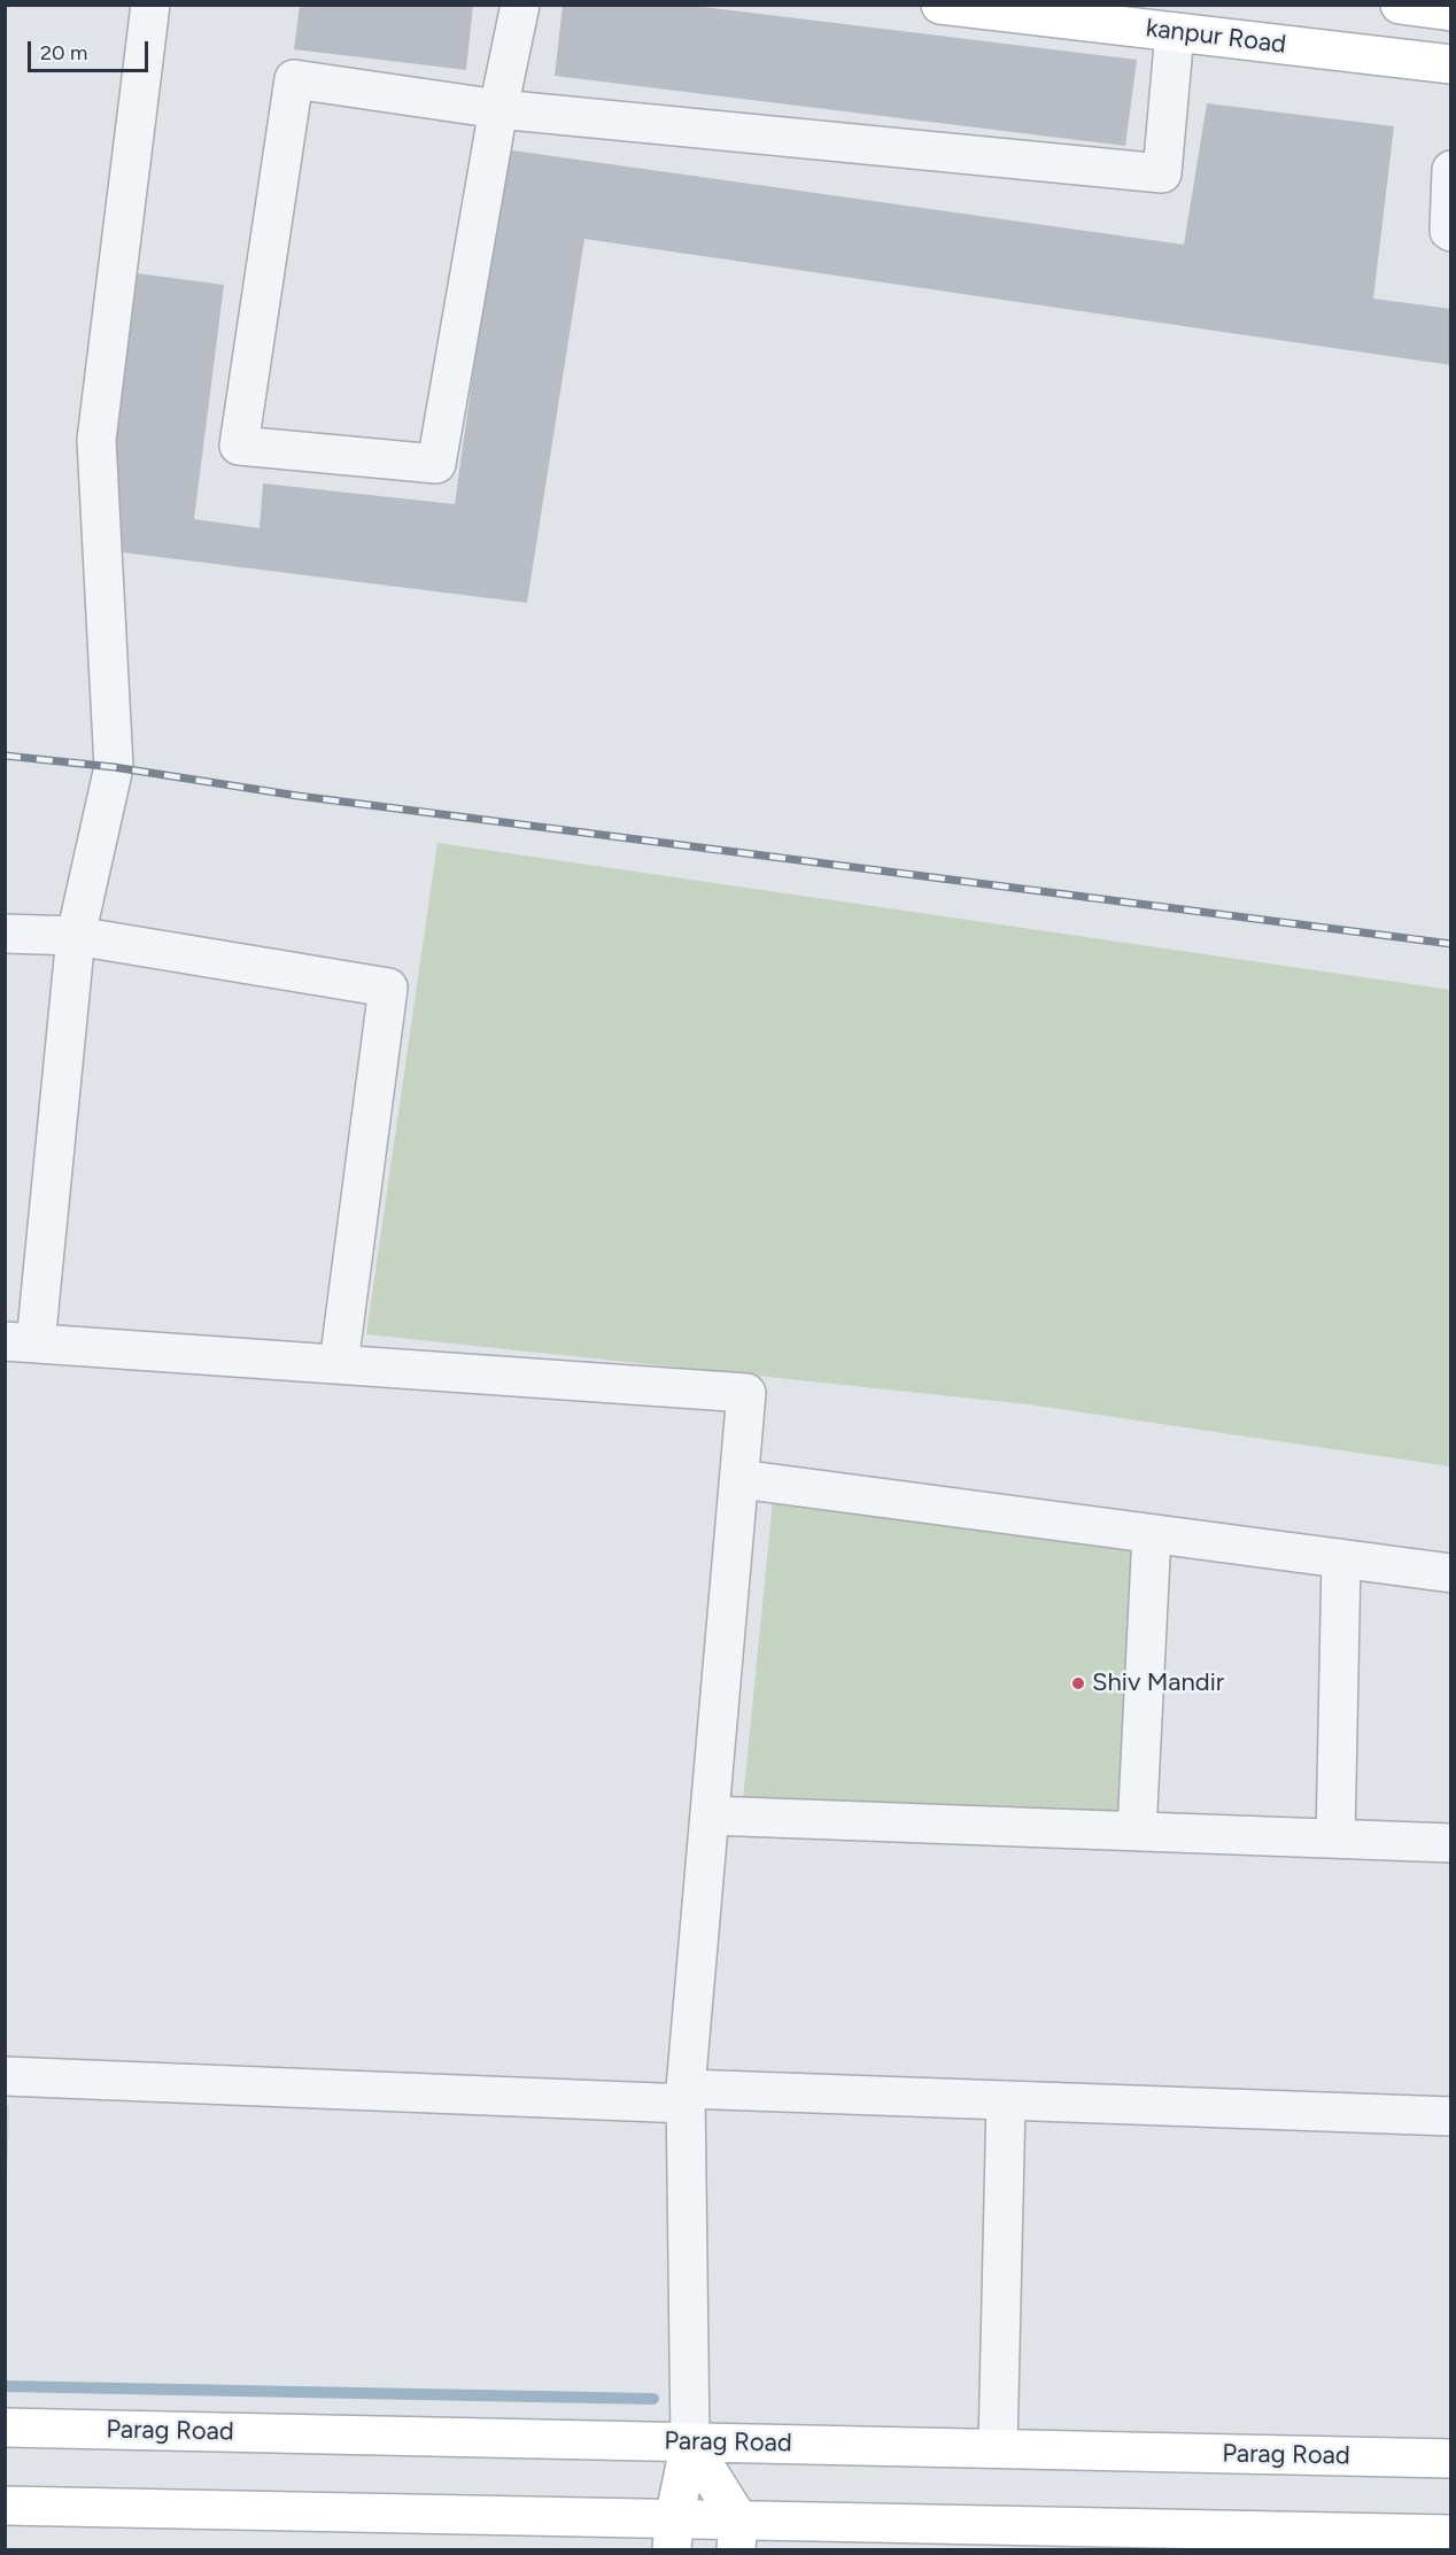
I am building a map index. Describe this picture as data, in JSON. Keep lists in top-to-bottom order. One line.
{"streets":{"street":["kanpur Road","Parag Road"]},"places":["Shiv Mandir"],"scale_bar":"20 m"}
